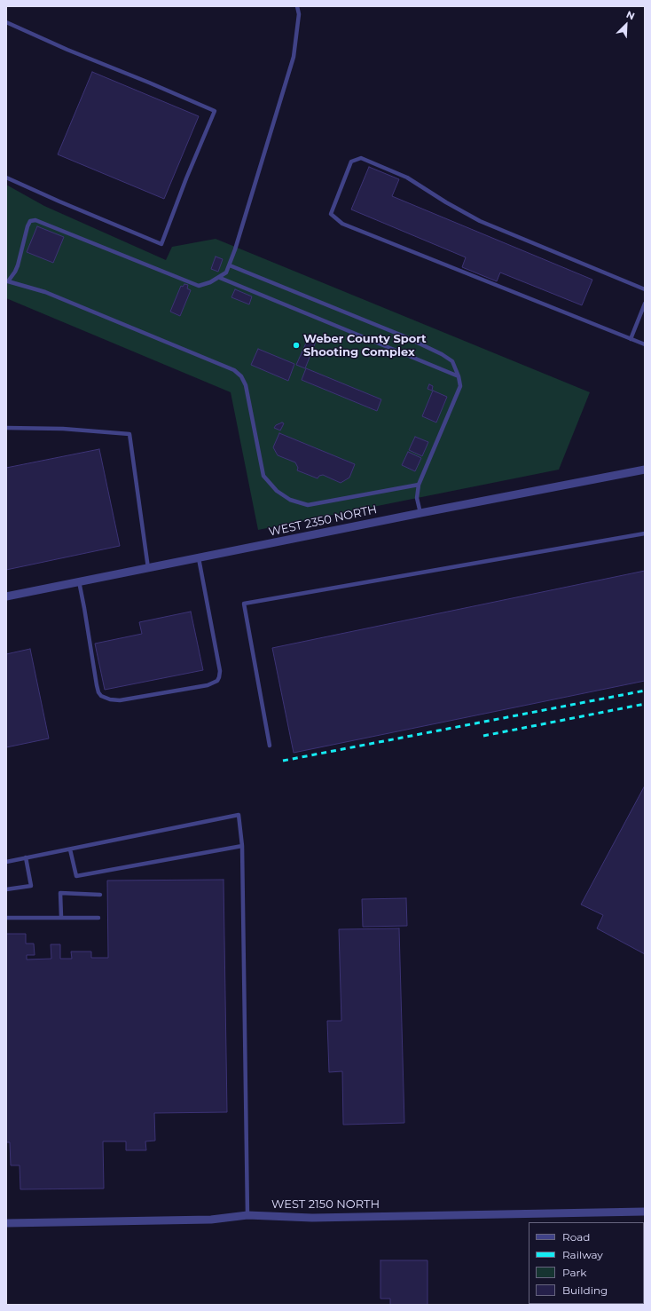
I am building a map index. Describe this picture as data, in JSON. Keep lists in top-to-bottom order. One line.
{"streets":{"street":["WEST 2350 NORTH","WEST 2150 NORTH"]},"places":["Weber County Sport Shooting Complex"],"legend":["Road","Railway","Park","Building"],"north":"top right"}
